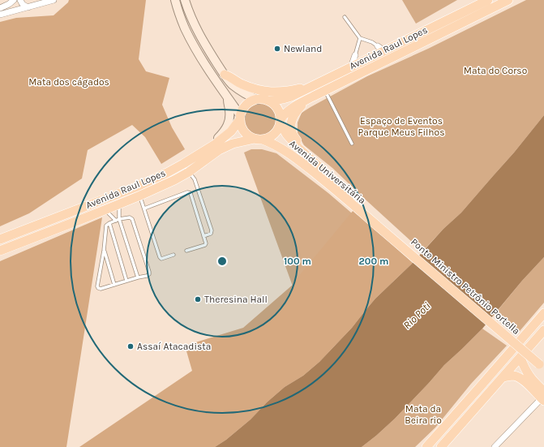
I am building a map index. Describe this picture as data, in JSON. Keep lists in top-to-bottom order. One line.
{"streets":{"main road":["Avenida Raul Lopes","Avenida Universitária","Ponte Ministro Petrônio Portella"]},"crossings":[["Avenida Raul Lopes","Avenida Universitária"],["Avenida Universitária","Ponte Ministro Petrônio Portella"]],"water":["Rio Poti"],"parks":["Mata do Corso","Mata dos cágados","Espaço de Eventos Parque Meus Filhos","Mata da Beira rio"],"places":["Newland","Theresina Hall","Assaí Atacadista"],"rings":["100 m","200 m"]}
